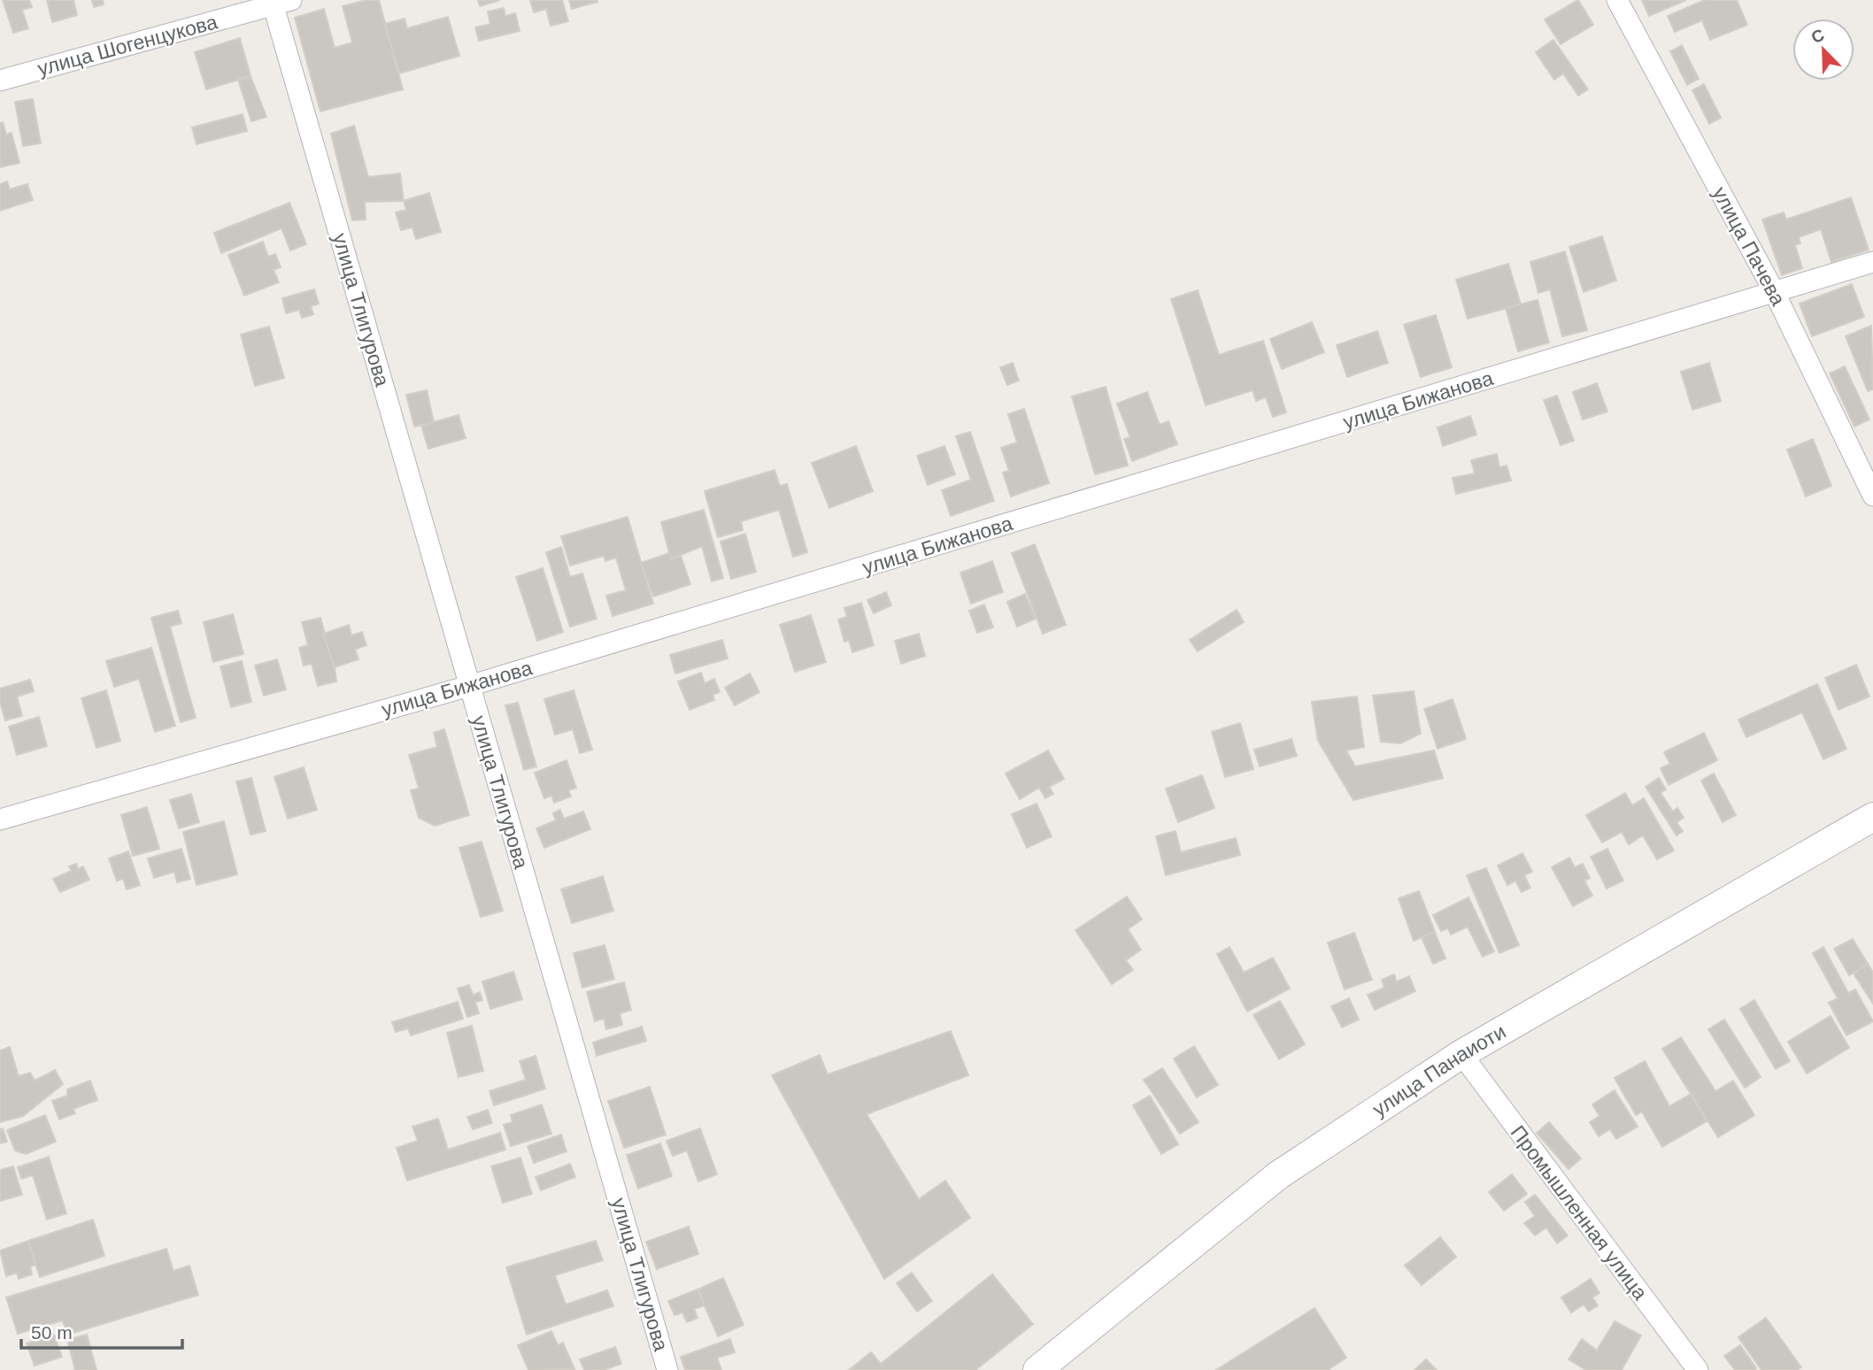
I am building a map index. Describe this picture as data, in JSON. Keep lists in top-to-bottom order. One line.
{"streets":{"street":["улица Шогенцукова","улица Пачева","улица Тлигурова","улица Бижанова","улица Панаиоти","Промышленная улица"]},"crossings":[["улица Шогенцукова","улица Тлигурова"],["улица Пачева","улица Бижанова"],["улица Тлигурова","улица Бижанова"],["улица Панаиоти","Промышленная улица"]],"scale_bar":"50 m","north":"top left"}
